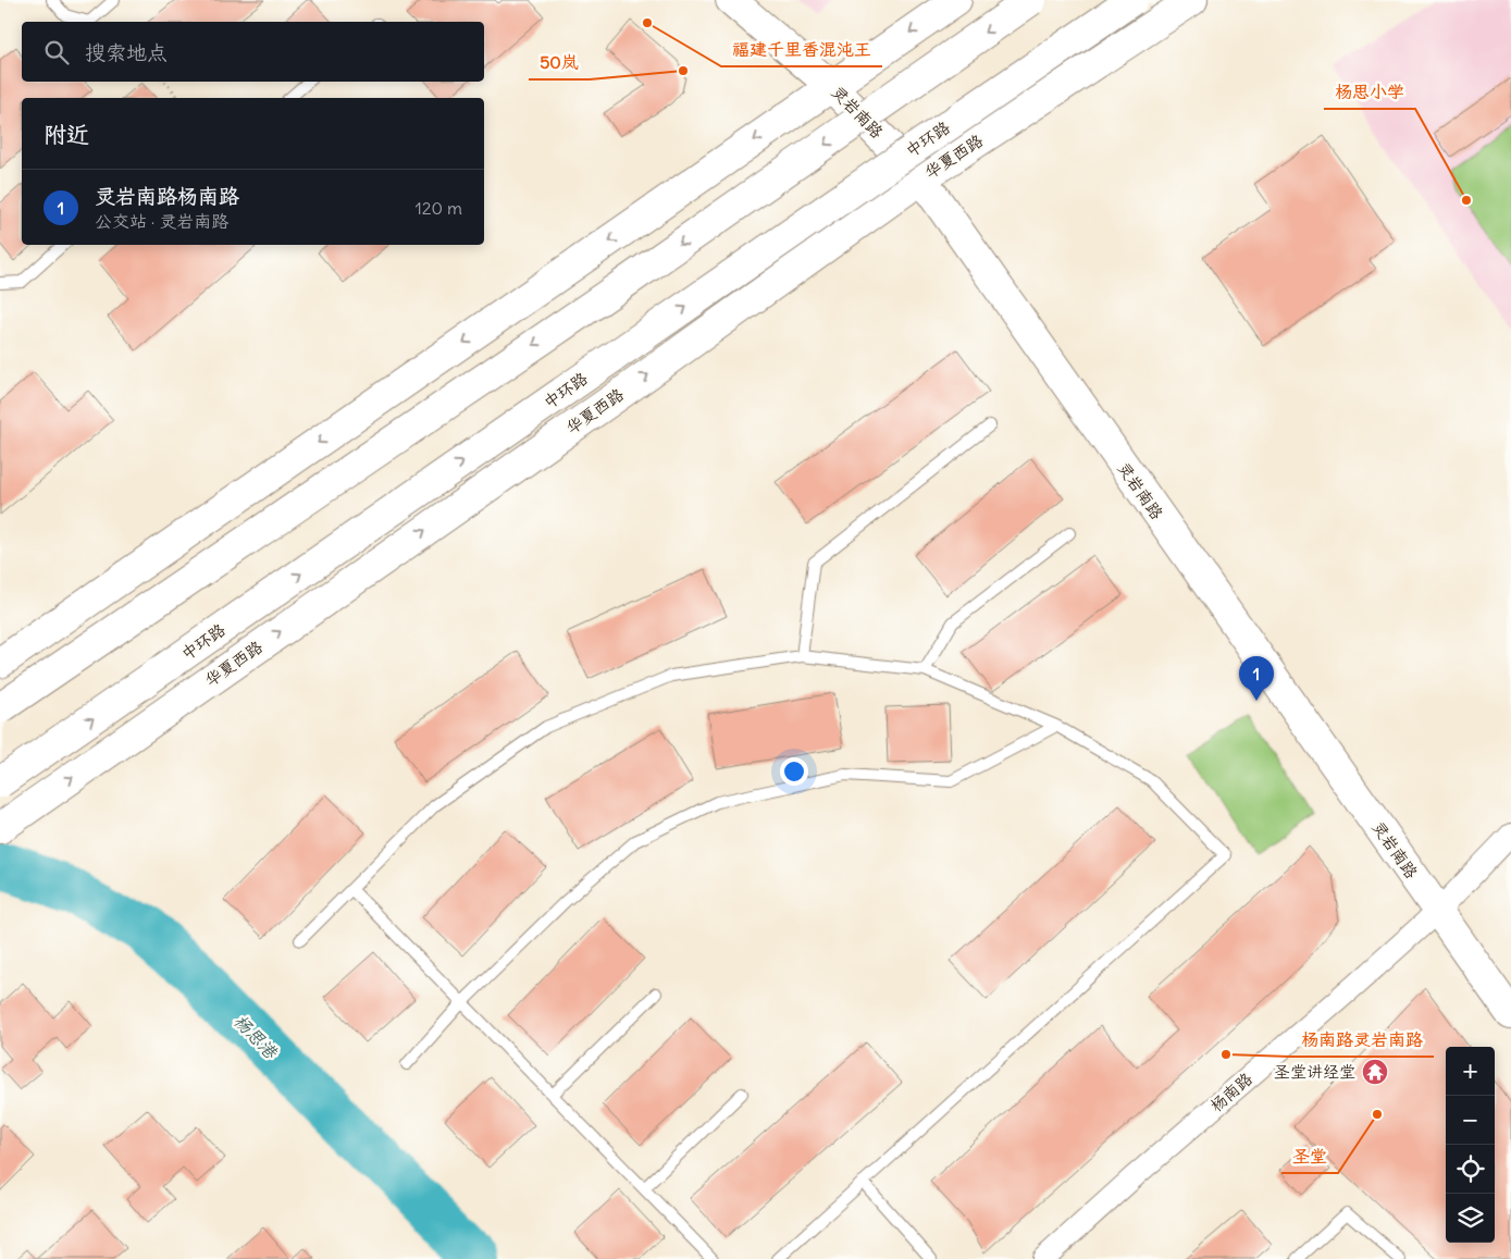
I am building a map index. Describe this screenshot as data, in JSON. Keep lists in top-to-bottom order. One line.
{"streets":{"main road":["灵岩南路","中环路","华夏西路"],"street":["杨南路"]},"crossings":[["灵岩南路","华夏西路"],["灵岩南路","杨南路"]],"water":["杨思港"],"places":{"other":["福建千里香混沌王","50岚","杨思小学","杨南路灵岩南路","圣堂"],"temple":["圣堂讲经堂"]},"page":{"search":"搜索地点","heading":"附近","list":[{"mark":"1","name":"灵岩南路杨南路","note":"公交站 · 灵岩南路","value":"120 m"}],"pins":"1","map_buttons":["+","−"]}}
